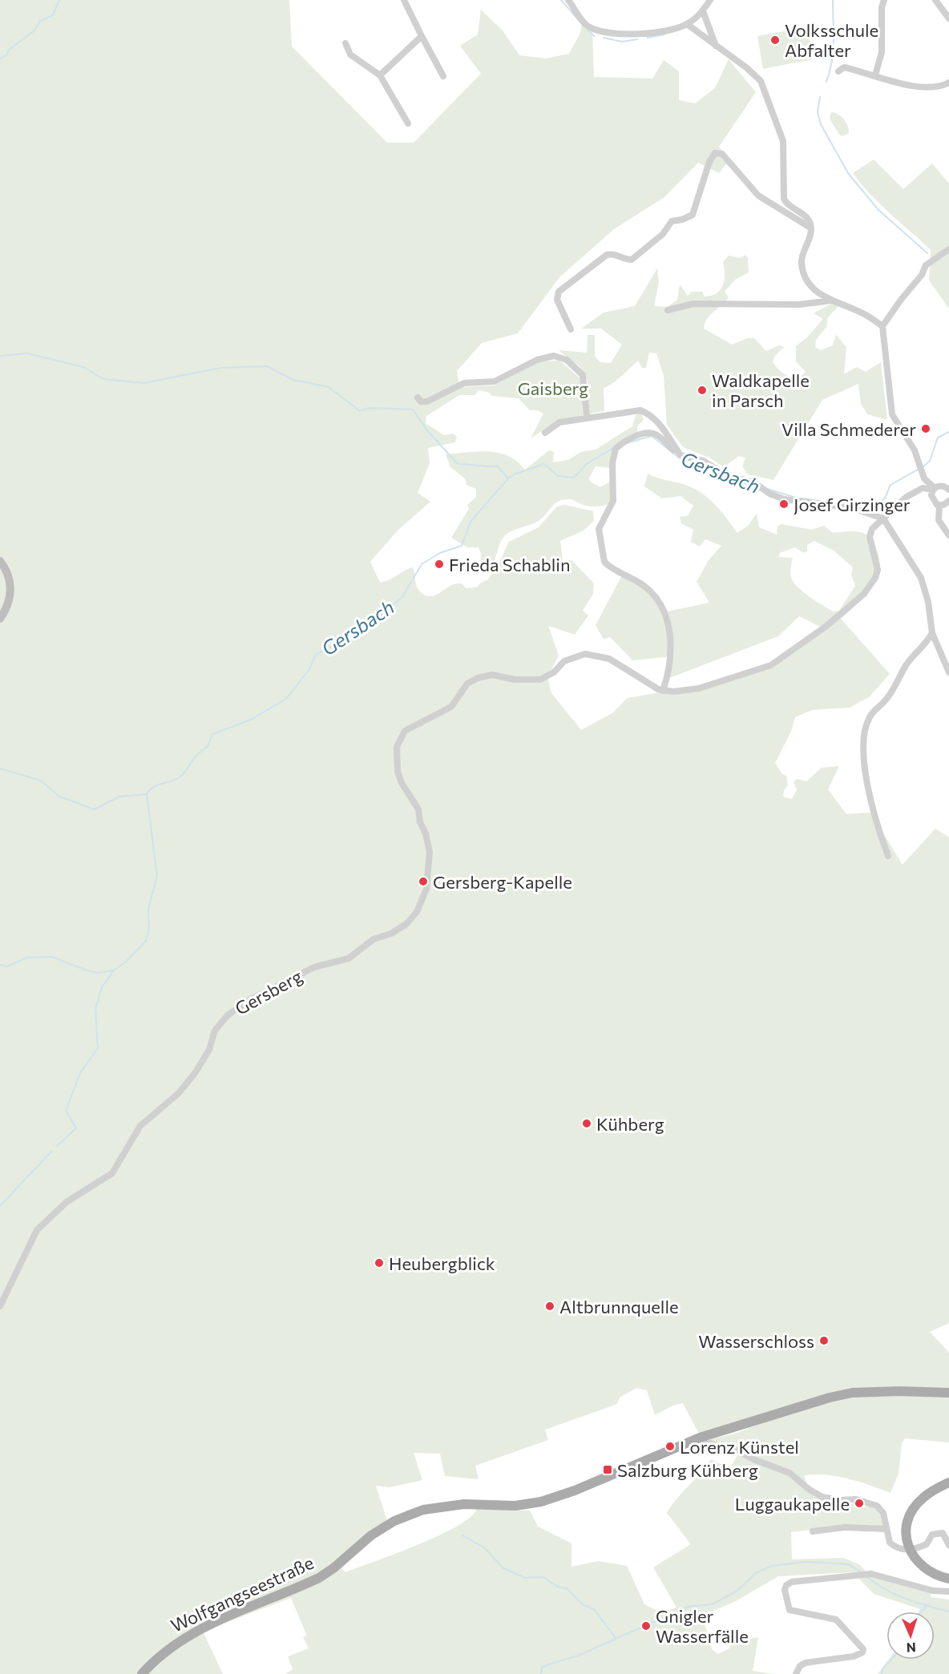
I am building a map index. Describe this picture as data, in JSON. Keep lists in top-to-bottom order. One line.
{"streets":{"main road":["Wolfgangseestraße"],"street":["Gersberg"]},"water":["Gersbach"],"parks":["Gaisberg"],"places":{"other":["Volksschule Abfalter","Waldkapelle in Parsch","Villa Schmederer","Josef Girzinger","Frieda Schablin","Gersberg-Kapelle","Kühberg","Heubergblick","Altbrunnquelle","Wasserschloss","Lorenz Künstel","Luggaukapelle","Gnigler Wasserfälle"],"transit":["Salzburg Kühberg"]},"north":"bottom"}
